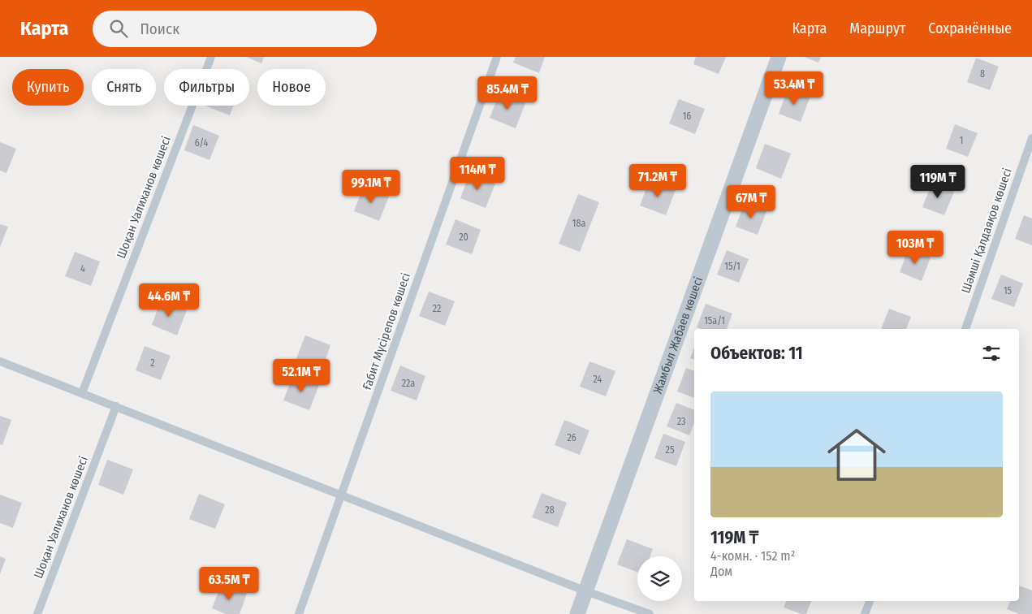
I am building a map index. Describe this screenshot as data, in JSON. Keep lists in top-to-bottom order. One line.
{"streets":{"street":["Жамбыл Жабаев көшесі"],"lane":["Шоқан Уалиханов көшесі","Шәмші Қалдаяқов көшесі","Ғабит Мүсірепов көшесі"]},"house_numbers":["8","16","1","6/4","18а","20","15/1","4","15","22","15а/1","2","24","22а","23","26","25","28"],"page":{"header":"Карта","search":"Поиск","nav":["Карта","Маршрут","Сохранённые"],"chip":["Купить","Снять","Фильтры","Новое"],"price":["53.4M ₸","85.4M ₸","114M ₸","71.2M ₸","119M ₸","99.1M ₸","67M ₸","103M ₸","44.6M ₸","52.1M ₸","63.5M ₸"],"heading":"Объектов: 11","list":[{"name":"119M ₸","note":"4-комн. · 152 m² · Дом"}]}}
